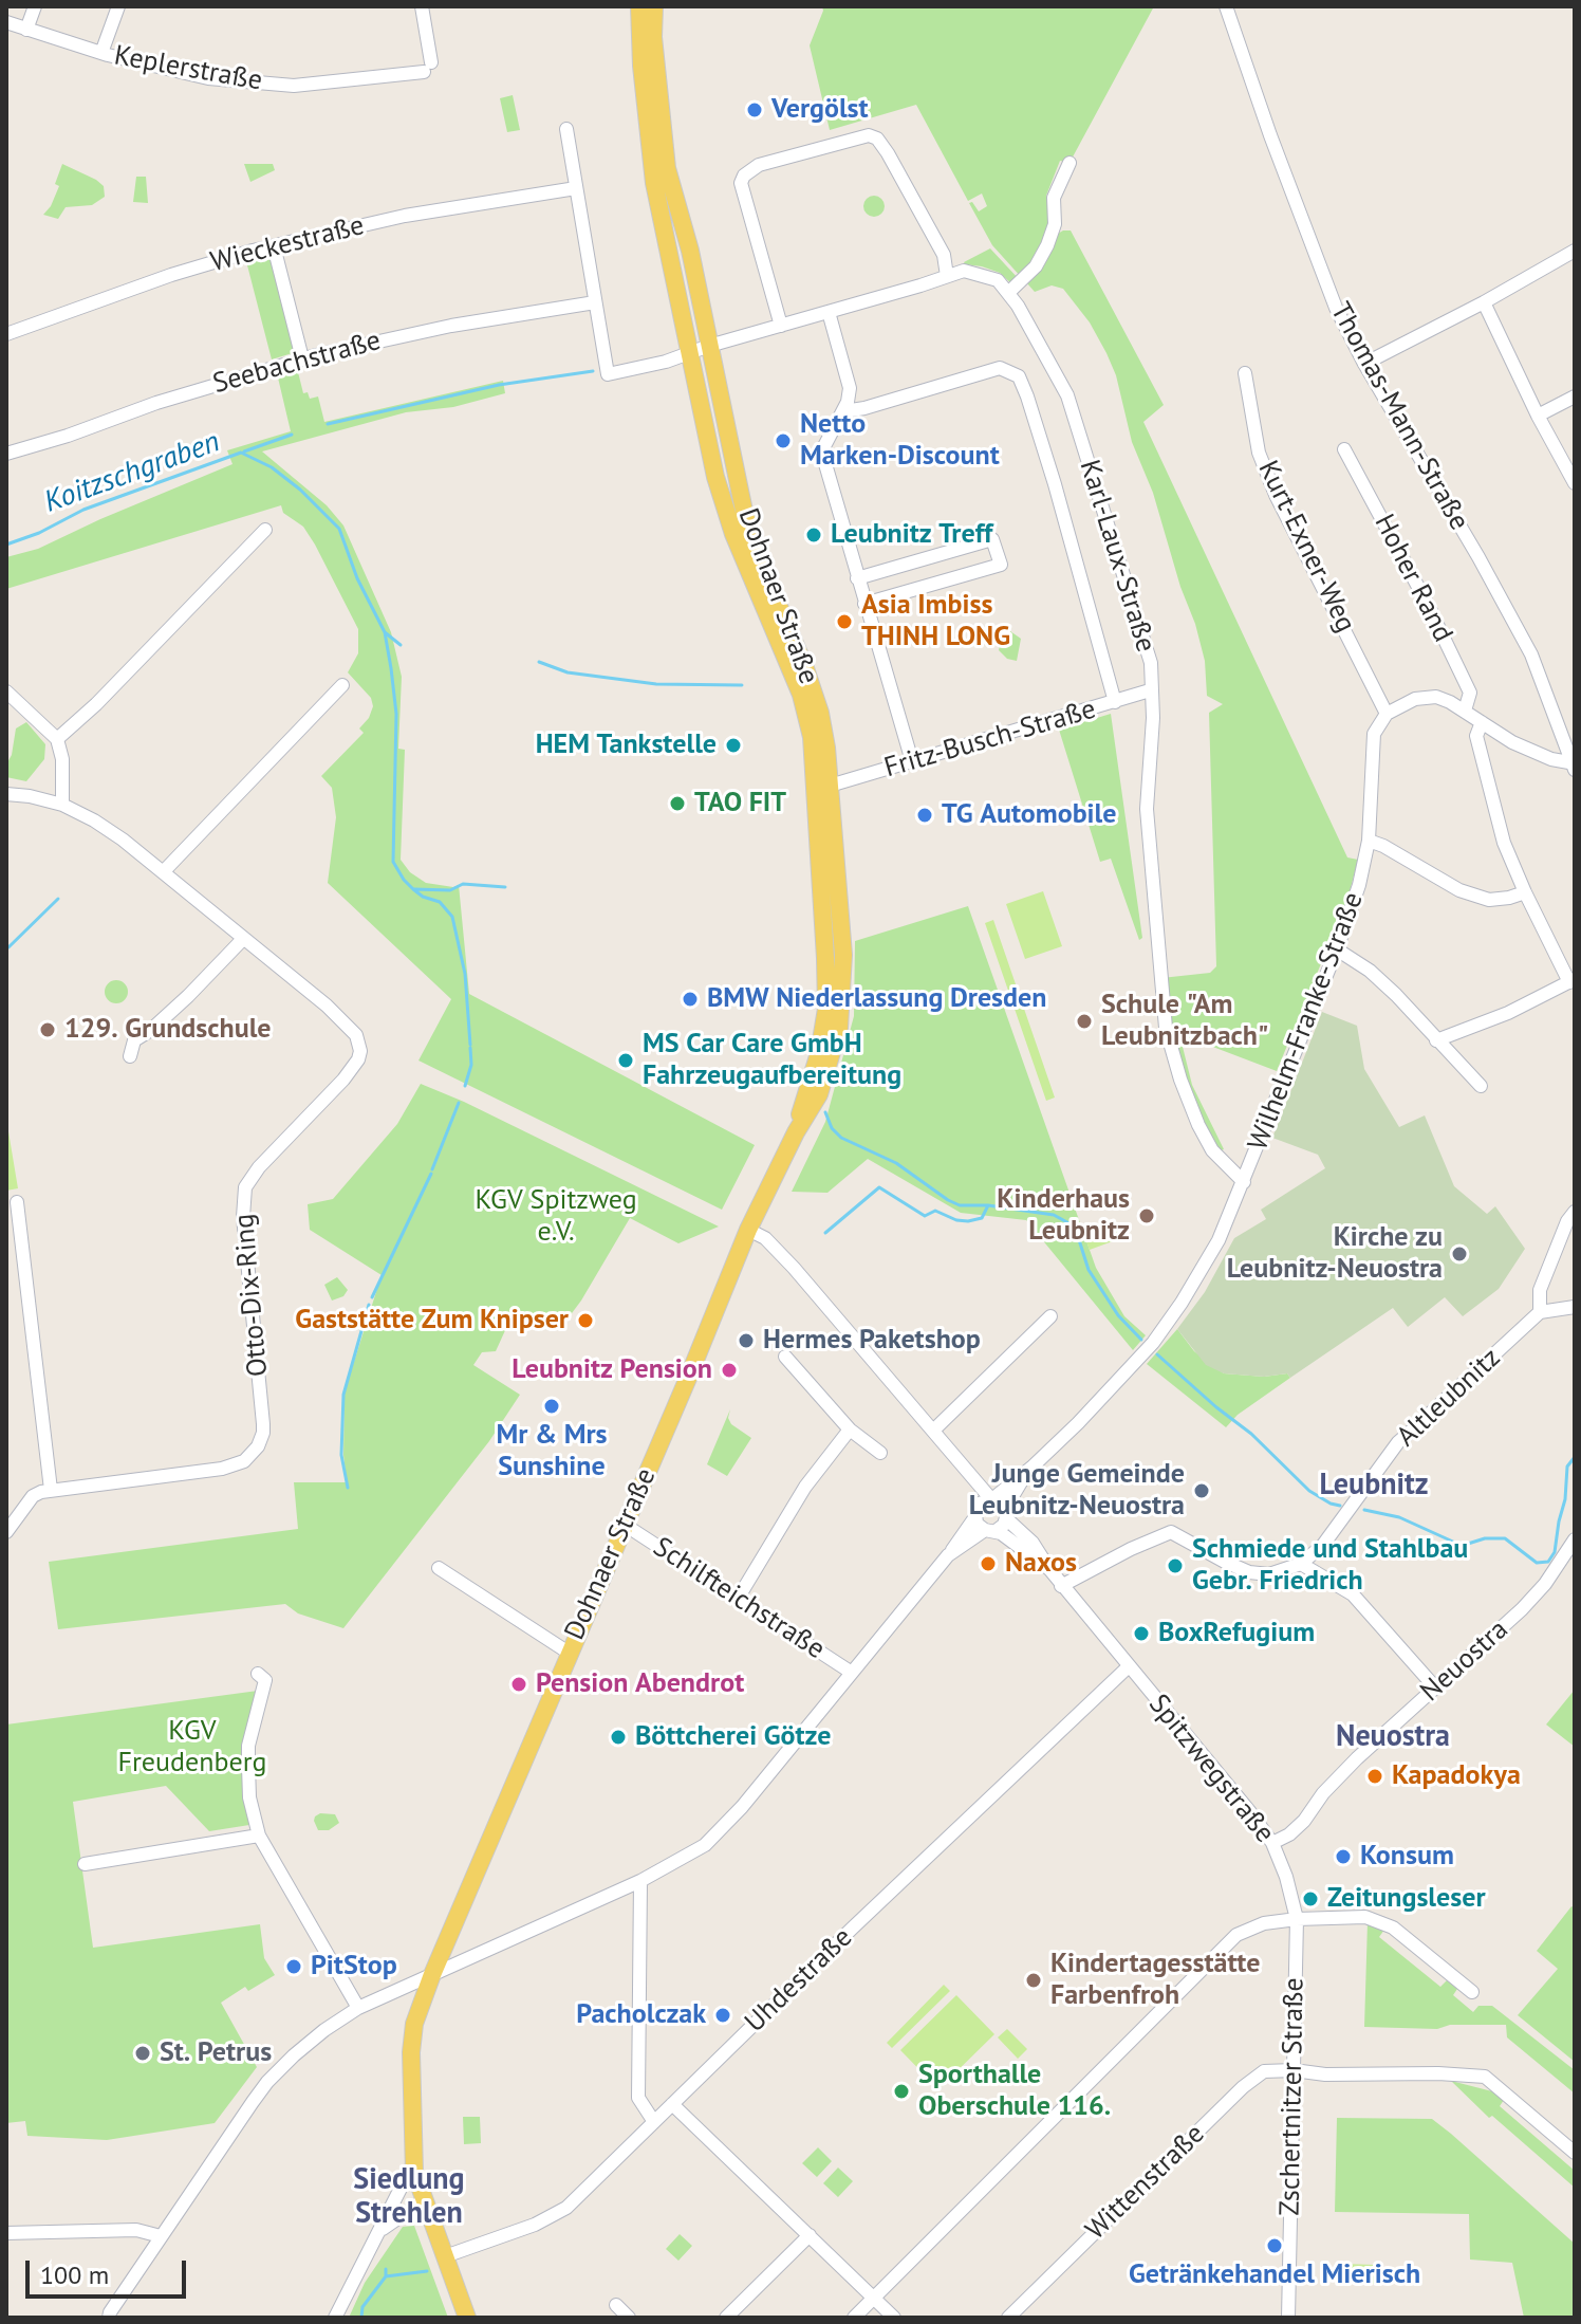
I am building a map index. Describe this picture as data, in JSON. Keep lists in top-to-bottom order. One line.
{"streets":{"main road":["Dohnaer Straße"],"street":["Keplerstraße","Wieckestraße","Seebachstraße","Thomas-Mann-Straße","Kurt-Exner-Weg","Karl-Laux-Straße","Hoher Rand","Fritz-Busch-Straße","Wilhelm-Franke-Straße","Otto-Dix-Ring","Altleubnitz","Schilfteichstraße","Neuostra","Spitzwegstraße","Uhdestraße","Zschertnitzer Straße","Wittenstraße"]},"crossings":[["Kurt-Exner-Weg","Wilhelm-Franke-Straße"],["Karl-Laux-Straße","Fritz-Busch-Straße"],["Karl-Laux-Straße","Wilhelm-Franke-Straße"],["Dohnaer Straße","Fritz-Busch-Straße"],["Dohnaer Straße","Schilfteichstraße"],["Dohnaer Straße","Uhdestraße"],["Neuostra","Spitzwegstraße"],["Spitzwegstraße","Uhdestraße"],["Spitzwegstraße","Zschertnitzer Straße"],["Zschertnitzer Straße","Wittenstraße"]],"districts":["Leubnitz","Neuostra","Siedlung Strehlen"],"water":["Koitzschgraben"],"parks":["KGV Spitzweg e.V.","KGV Freudenberg"],"places":["Vergölst","Netto Marken-Discount","Leubnitz Treff","Asia Imbiss THINH LONG","HEM Tankstelle","TAO FIT","TG Automobile","BMW Niederlassung Dresden","Schule \"Am Leubnitzbach\"","129. Grundschule","MS Car Care GmbH Fahrzeugaufbereitung","Kinderhaus Leubnitz","Kirche zu Leubnitz-Neuostra","Gaststätte Zum Knipser","Hermes Paketshop","Leubnitz Pension","Mr & Mrs Sunshine","Junge Gemeinde Leubnitz-Neuostra","Naxos","Schmiede und Stahlbau Gebr. Friedrich","BoxRefugium","Pension Abendrot","Böttcherei Götze","Kapadokya","Konsum","Zeitungsleser","PitStop","Kindertagesstätte Farbenfroh","Pacholczak","St. Petrus","Sporthalle Oberschule 116.","Getränkehandel Mierisch"],"scale_bar":"100 m"}
